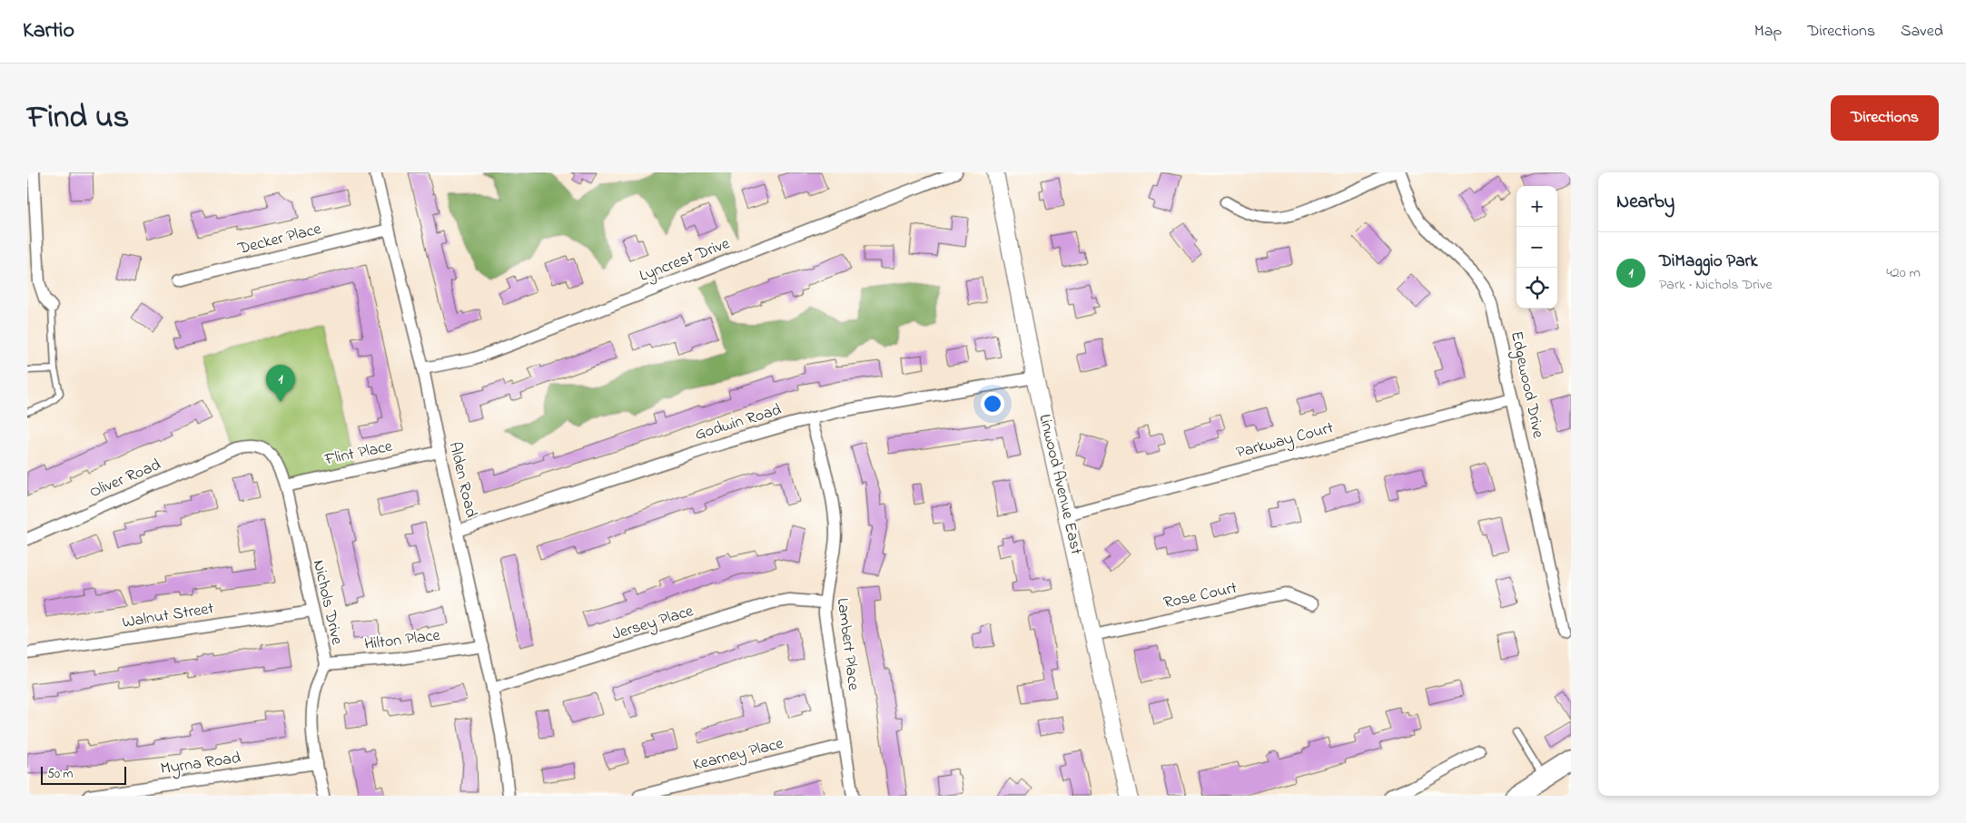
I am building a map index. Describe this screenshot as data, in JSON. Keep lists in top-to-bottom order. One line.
{"streets":{"main road":["Linwood Avenue East"],"street":["Decker Place","Lyncrest Drive","Edgewood Drive","Godwin Road","Parkway Court","Flint Place","Oliver Road","Alden Road","Rose Court","Nichols Drive","Walnut Street","Jersey Place","Hilton Place","Lambert Place","Kearney Place","Myrna Road"]},"crossings":[["Decker Place","Alden Road"],["Lyncrest Drive","Alden Road"],["Edgewood Drive","Parkway Court"],["Godwin Road","Alden Road"],["Godwin Road","Linwood Avenue East"],["Godwin Road","Lambert Place"],["Parkway Court","Linwood Avenue East"],["Flint Place","Alden Road"],["Flint Place","Nichols Drive"],["Oliver Road","Nichols Drive"],["Alden Road","Jersey Place"],["Alden Road","Hilton Place"],["Linwood Avenue East","Rose Court"],["Nichols Drive","Walnut Street"],["Nichols Drive","Hilton Place"],["Nichols Drive","Myrna Road"],["Jersey Place","Lambert Place"],["Lambert Place","Kearney Place"]],"scale_bar":"50 m","page":{"header":"Kartio","nav":["Map","Directions","Saved"],"title":"Find us","buttons":"Directions","heading":"Nearby","map_buttons":["+","−"],"list":[{"mark":"1","name":"DiMaggio Park","note":"Park · Nichols Drive","value":"420 m"}],"pins":"1","scale":"50 m"}}
